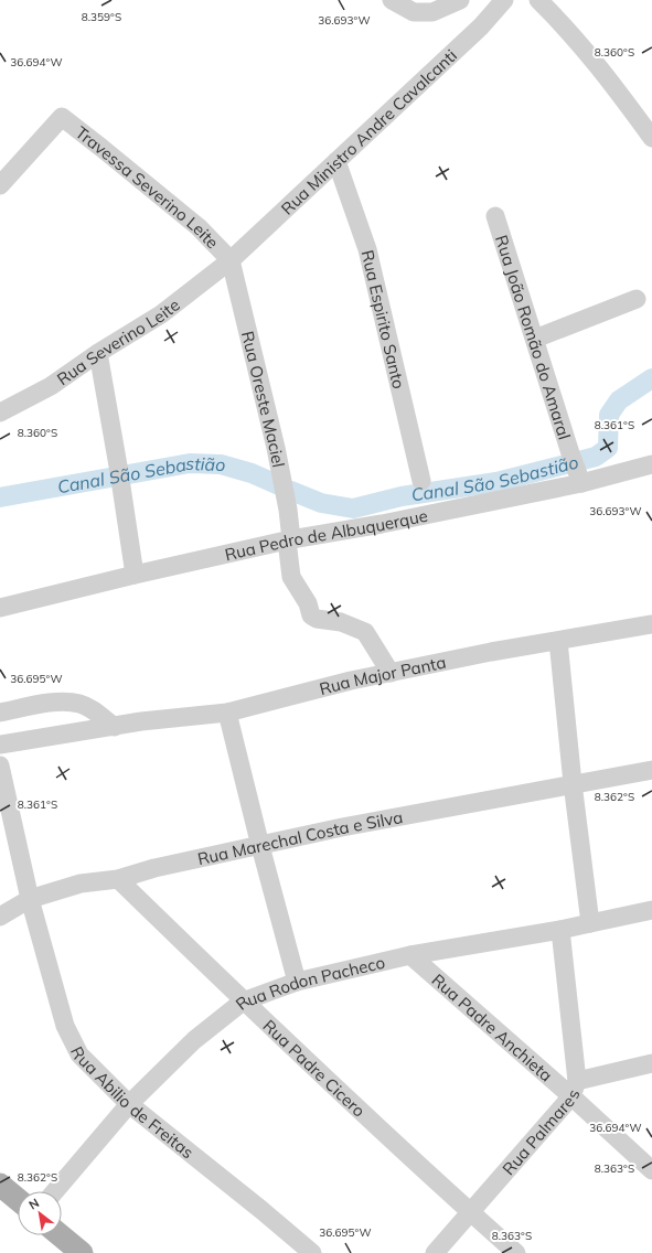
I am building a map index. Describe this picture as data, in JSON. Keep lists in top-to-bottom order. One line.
{"streets":{"street":["Rua Ministro Andre Cavalcanti","Travessa Severino Leite","Rua Espirito Santo","Rua João Romão do Amaral","Rua Severino Leite","Rua Oreste Maciel","Rua Pedro de Albuquerque","Rua Major Panta","Rua Marechal Costa e Silva","Rua Rodon Pacheco","Rua Padre Anchieta","Rua Padre Cicero","Rua Abilio de Freitas","Rua Palmares"]},"crossings":[["Rua Ministro Andre Cavalcanti","Travessa Severino Leite"],["Rua Ministro Andre Cavalcanti","Rua Espirito Santo"],["Rua Ministro Andre Cavalcanti","Rua Severino Leite"],["Rua Ministro Andre Cavalcanti","Rua Oreste Maciel"],["Travessa Severino Leite","Rua Severino Leite"],["Travessa Severino Leite","Rua Oreste Maciel"],["Rua João Romão do Amaral","Rua Pedro de Albuquerque"],["Rua Severino Leite","Rua Oreste Maciel"],["Rua Oreste Maciel","Rua Pedro de Albuquerque"],["Rua Oreste Maciel","Rua Major Panta"],["Rua Marechal Costa e Silva","Rua Padre Cicero"],["Rua Marechal Costa e Silva","Rua Abilio de Freitas"],["Rua Rodon Pacheco","Rua Padre Anchieta"],["Rua Rodon Pacheco","Rua Padre Cicero"],["Rua Rodon Pacheco","Rua Abilio de Freitas"],["Rua Rodon Pacheco","Rua Palmares"],["Rua Padre Anchieta","Rua Palmares"],["Rua Padre Cicero","Rua Palmares"]],"water":["Canal São Sebastião"],"north":"top left","coordinates":["8.359°S","36.693°W","8.360°S","36.694°W","8.361°S","36.695°W","8.362°S","8.363°S"]}
